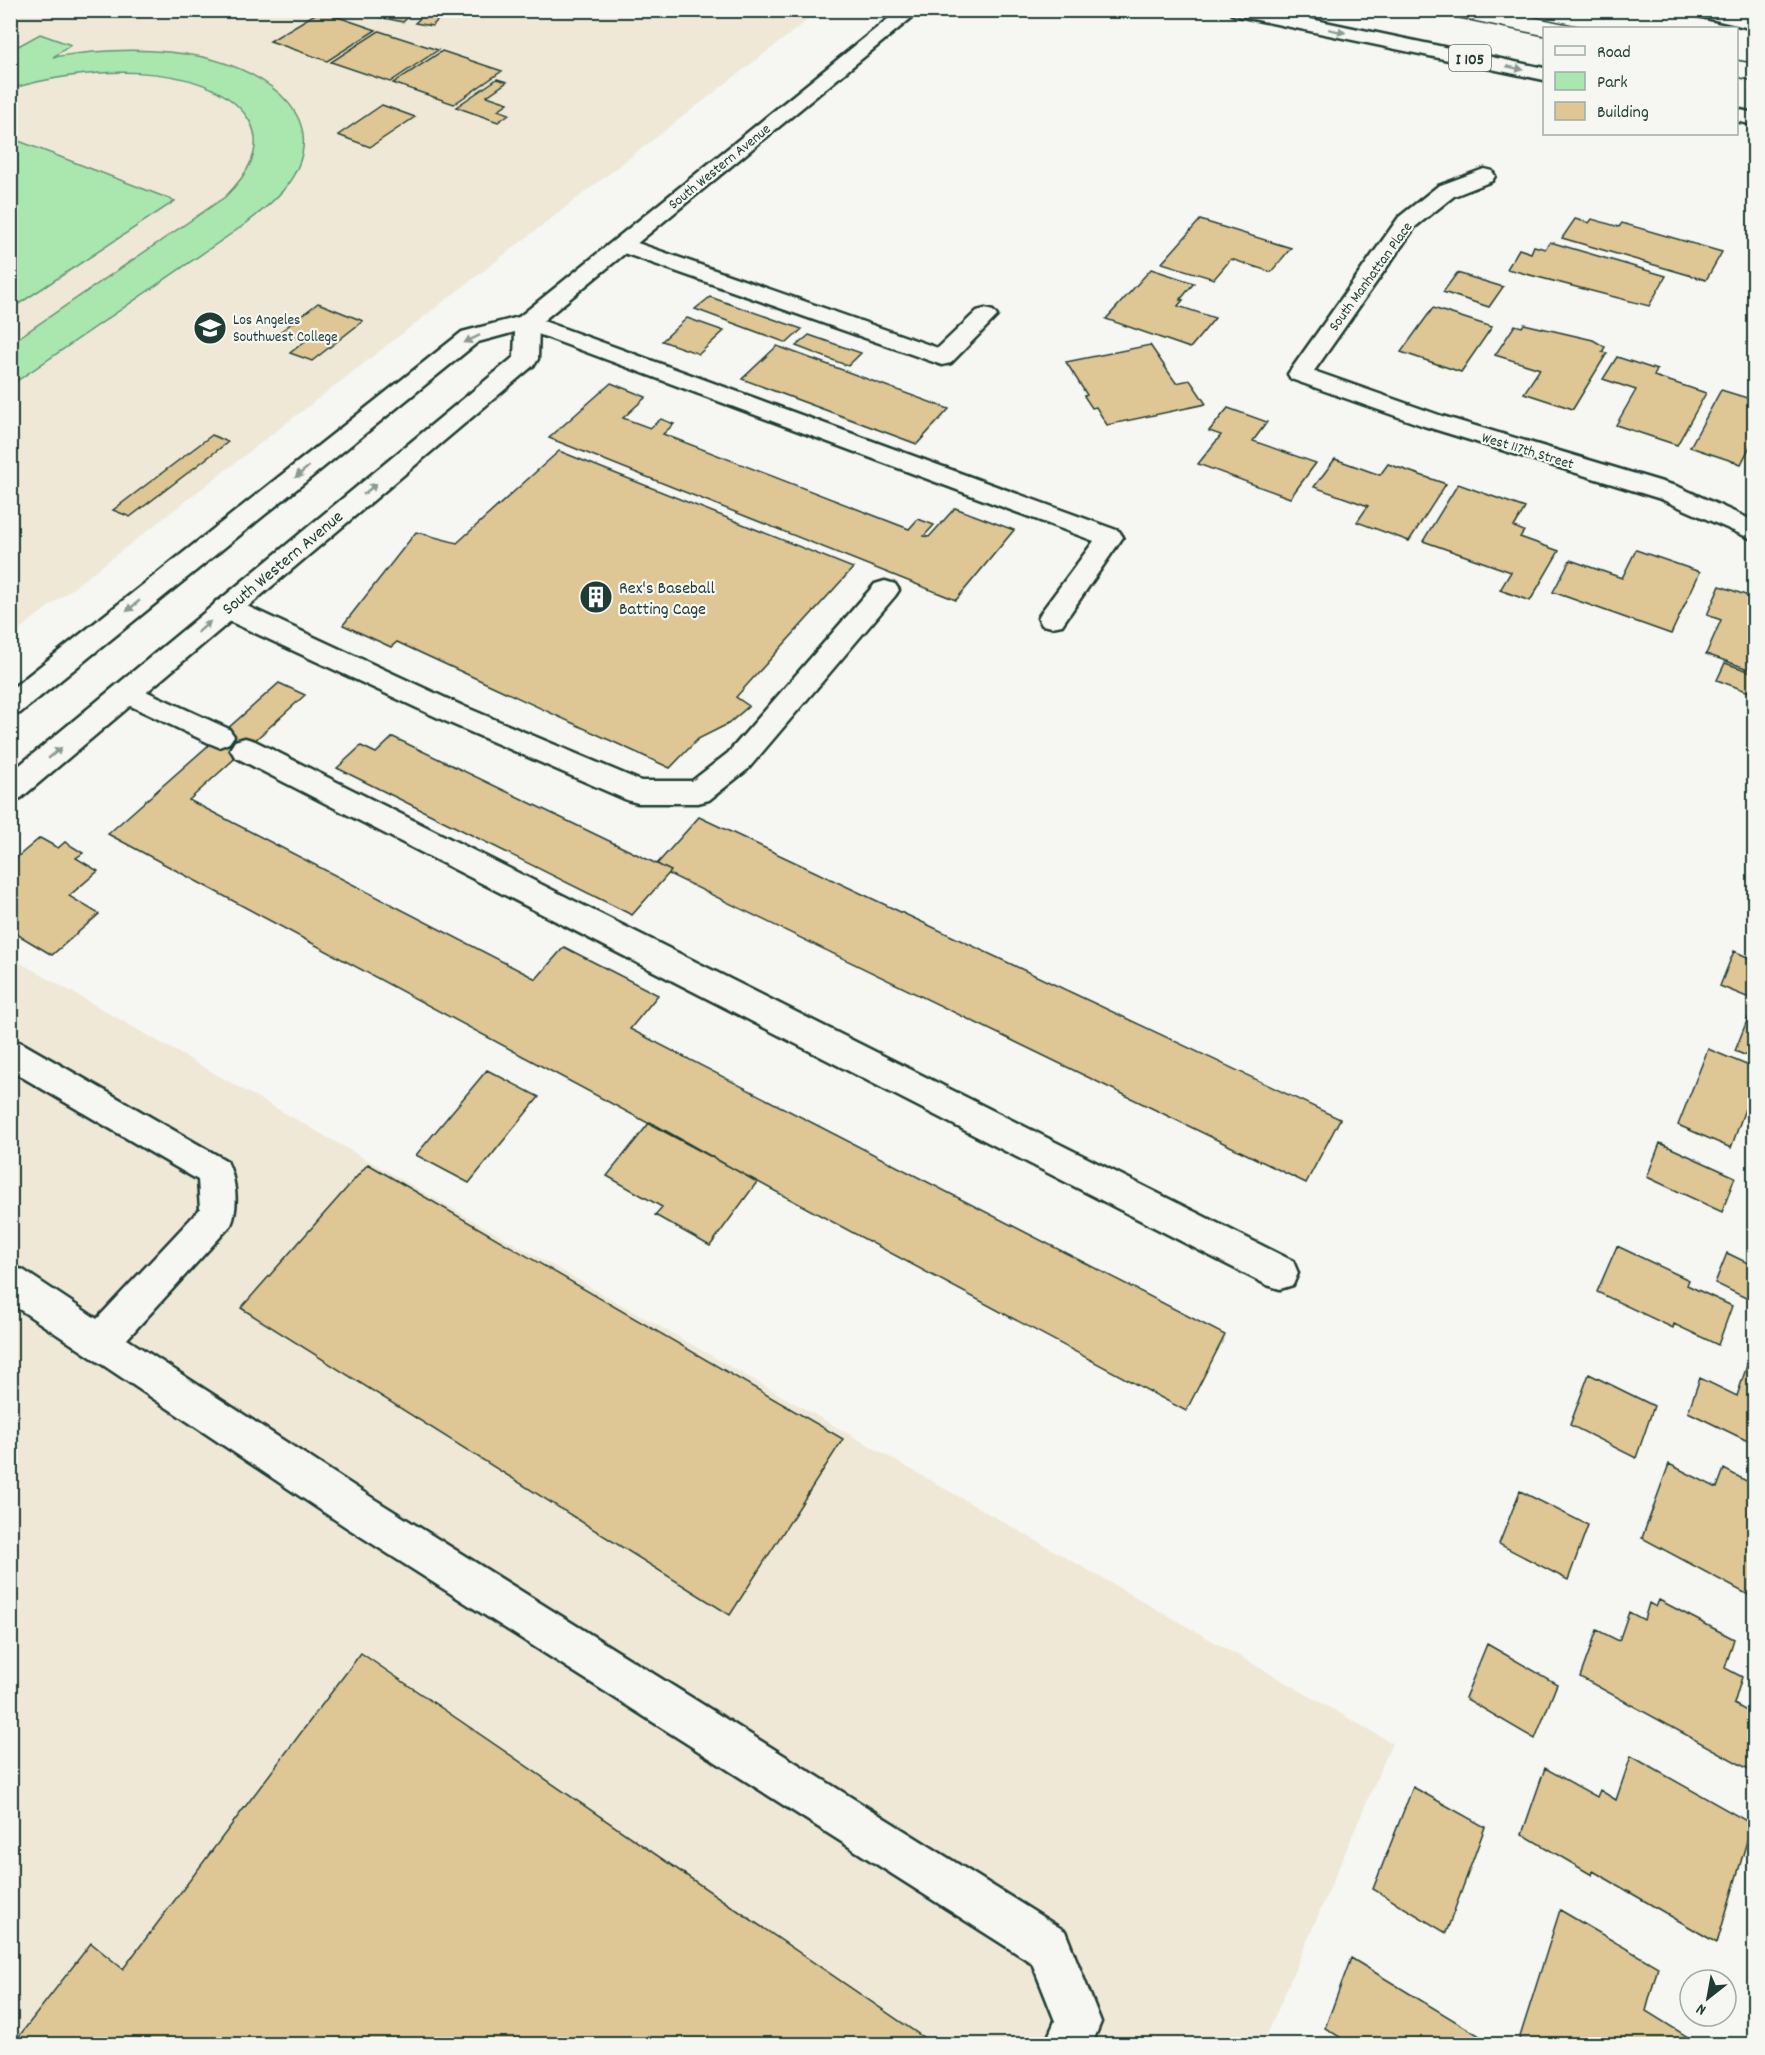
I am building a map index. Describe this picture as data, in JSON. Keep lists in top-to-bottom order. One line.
{"streets":{"main road":["I 105","South Western Avenue","South Manhattan Place","West 117th Street"]},"crossings":[["South Manhattan Place","West 117th Street"]],"places":{"school or university":["Los Angeles Southwest College"],"building":["Rex's Baseball Batting Cage"]},"legend":["Road","Park","Building"],"north":"bottom left"}
